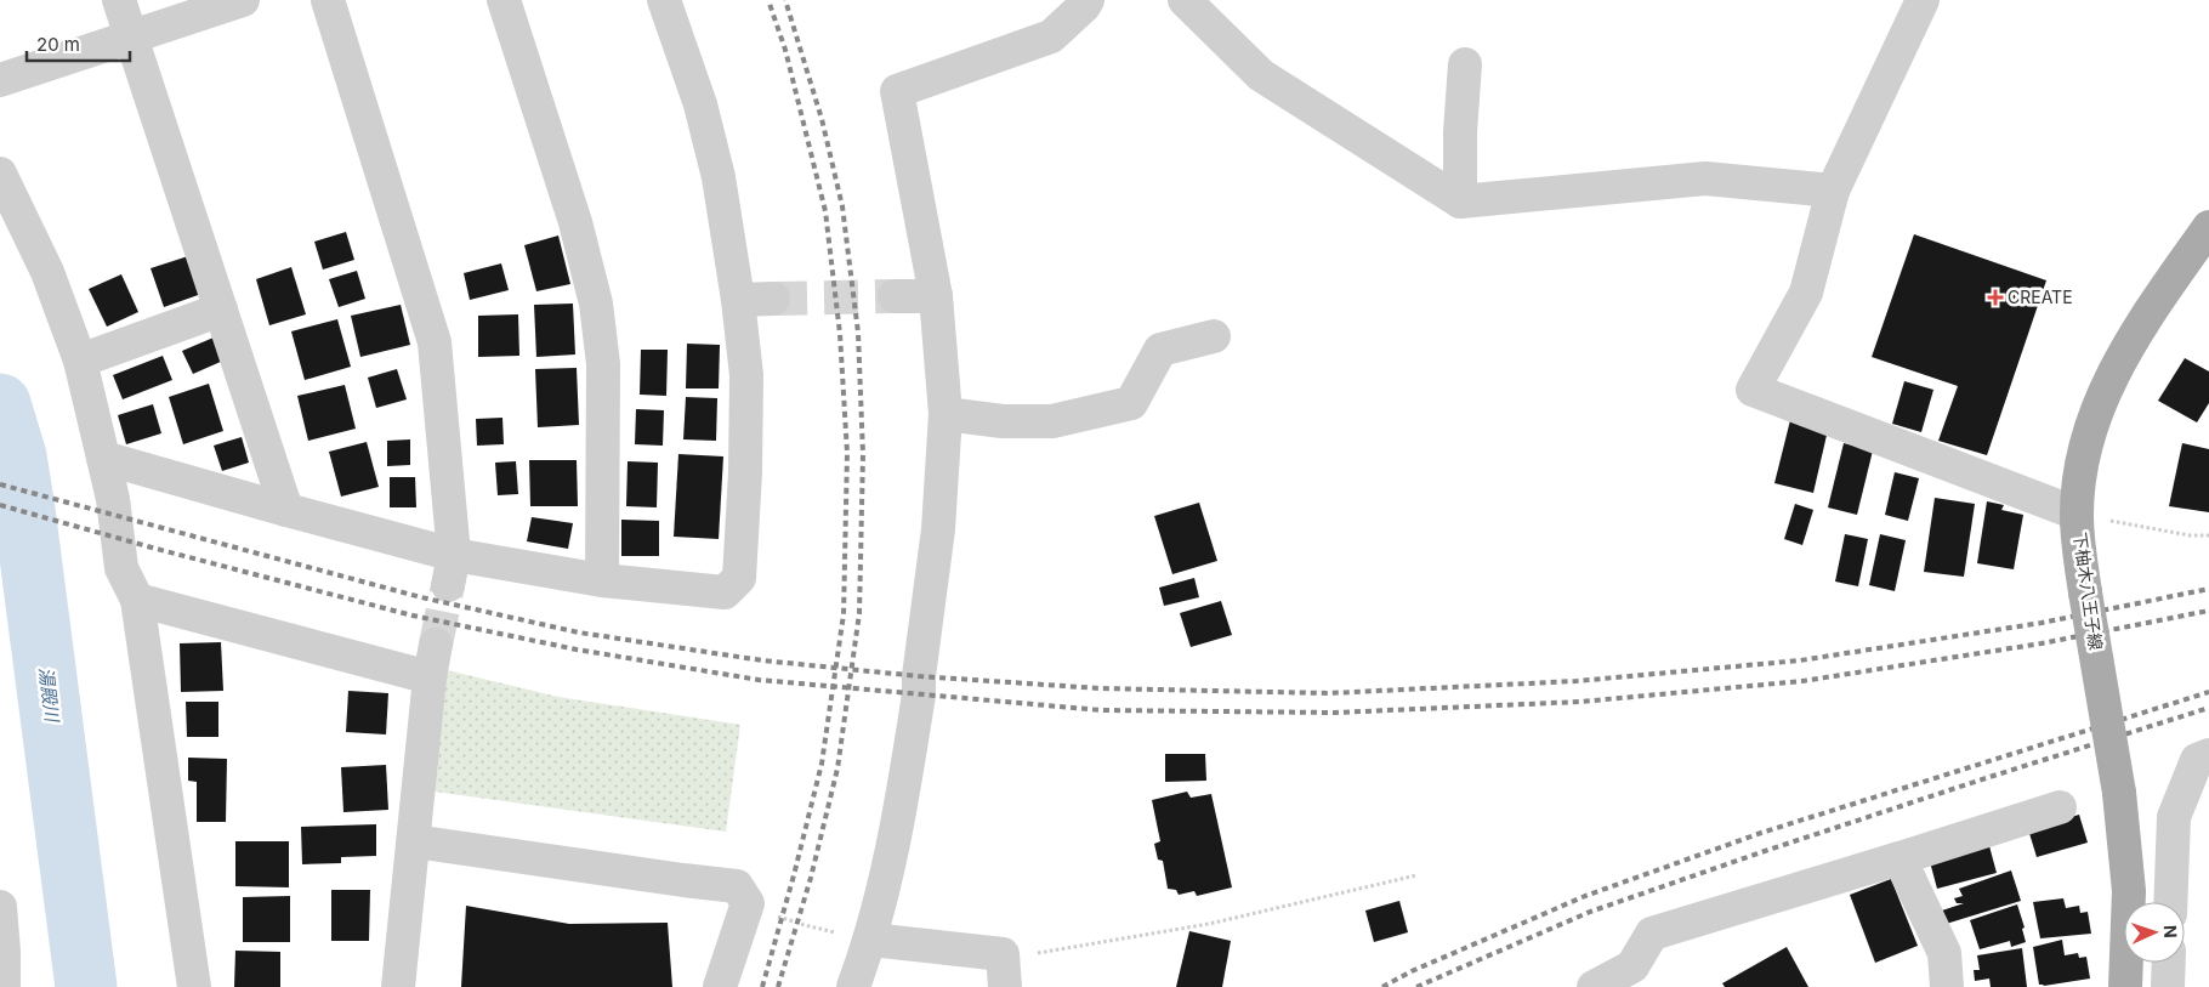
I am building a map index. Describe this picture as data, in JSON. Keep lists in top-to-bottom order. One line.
{"streets":{"main road":["下柚木八王子線"]},"water":["湯殿川"],"places":{"health":["CREATE"]},"scale_bar":"20 m","north":"right"}
